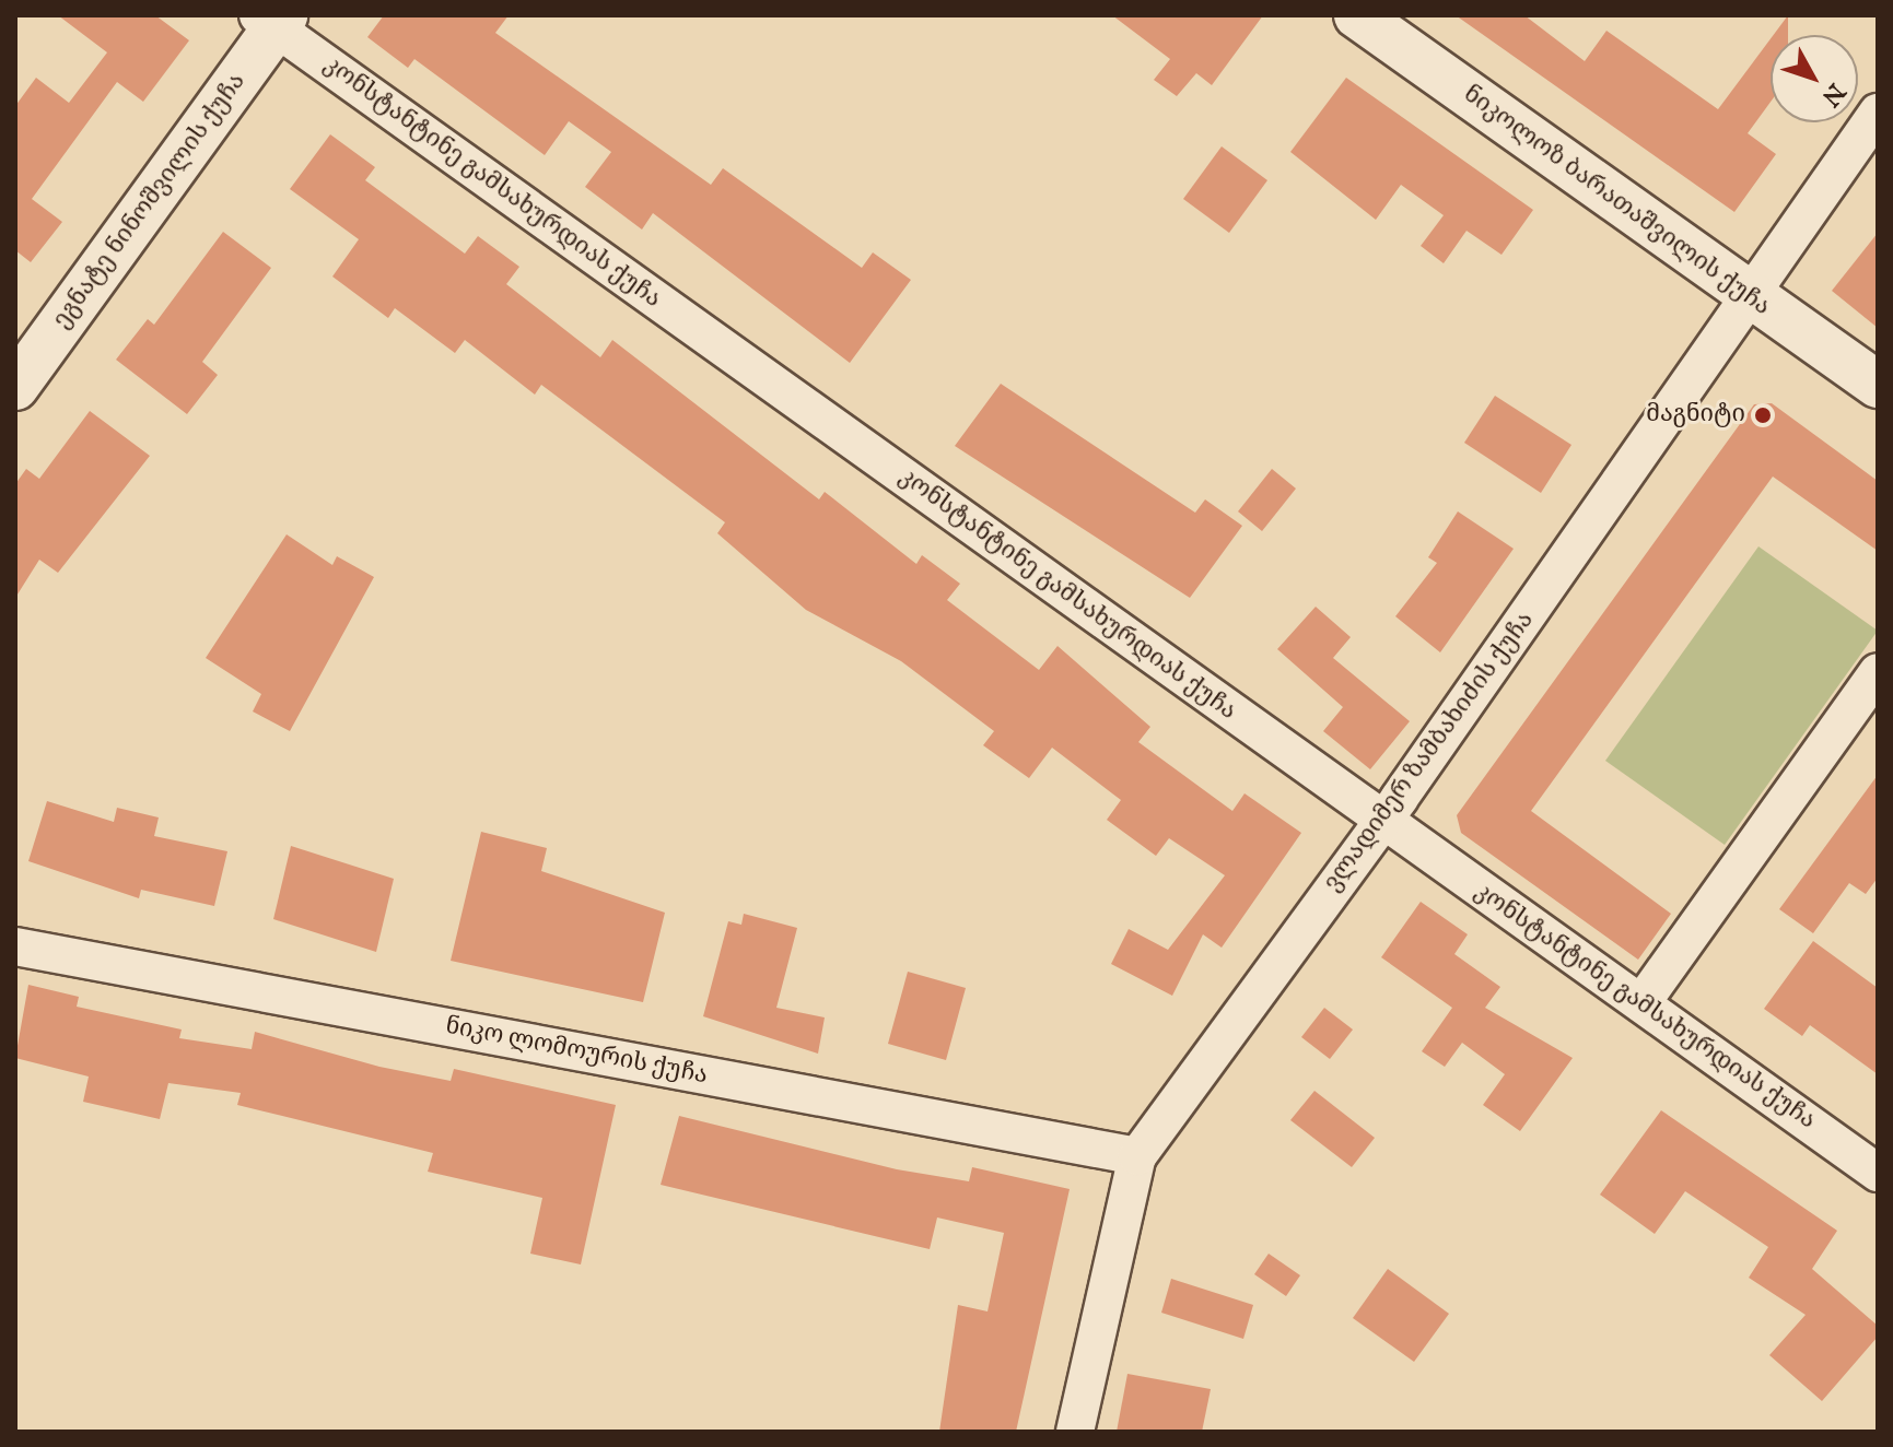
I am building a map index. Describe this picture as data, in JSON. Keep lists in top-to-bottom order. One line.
{"streets":{"street":["კონსტანტინე გამსახურდიას ქუჩა","ეგნატე ნინოშვილის ქუჩა","ნიკოლოზ ბარათაშვილის ქუჩა","ვლადიმერ ზამბახიძის ქუჩა","ნიკო ლომოურის ქუჩა"]},"crossings":[["კონსტანტინე გამსახურდიას ქუჩა","ეგნატე ნინოშვილის ქუჩა"],["კონსტანტინე გამსახურდიას ქუჩა","ვლადიმერ ზამბახიძის ქუჩა"],["ნიკოლოზ ბარათაშვილის ქუჩა","ვლადიმერ ზამბახიძის ქუჩა"],["ვლადიმერ ზამბახიძის ქუჩა","ნიკო ლომოურის ქუჩა"]],"places":["მაგნიტი"],"north":"bottom right"}
